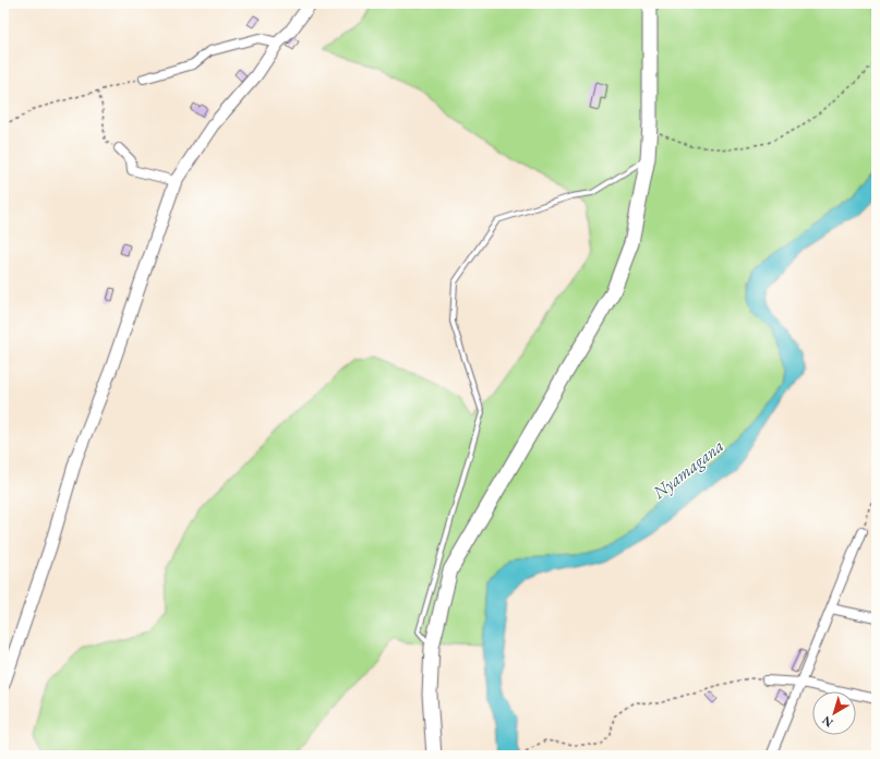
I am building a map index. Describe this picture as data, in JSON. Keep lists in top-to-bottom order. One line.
{"water":["Nyamagana"],"north":"bottom left"}
